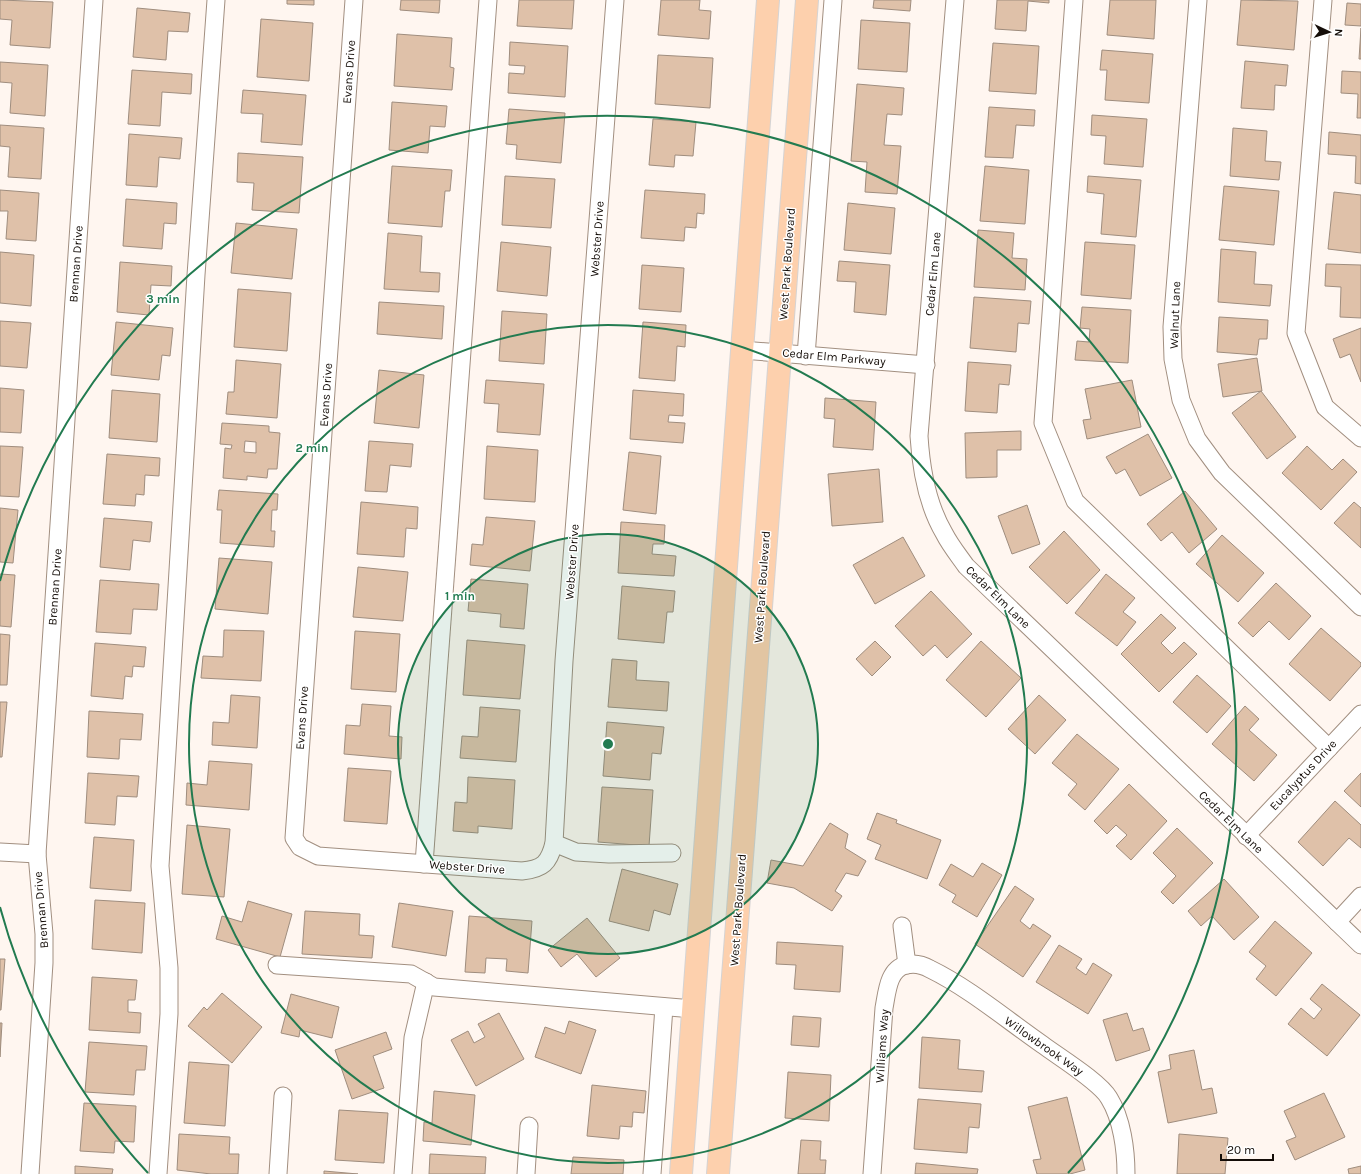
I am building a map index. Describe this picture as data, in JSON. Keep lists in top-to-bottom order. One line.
{"streets":{"main road":["West Park Boulevard"],"street":["Evans Drive","Webster Drive","Brennan Drive","Cedar Elm Lane","Walnut Lane","Cedar Elm Parkway","Eucalyptus Drive","Williams Way","Willowbrook Way"]},"crossings":[["Evans Drive","Webster Drive"],["West Park Boulevard","Cedar Elm Parkway"],["Cedar Elm Lane","Cedar Elm Parkway"],["Cedar Elm Lane","Eucalyptus Drive"],["Williams Way","Willowbrook Way"]],"scale_bar":"20 m","north":"right","rings":["3 min","2 min","1 min"]}
